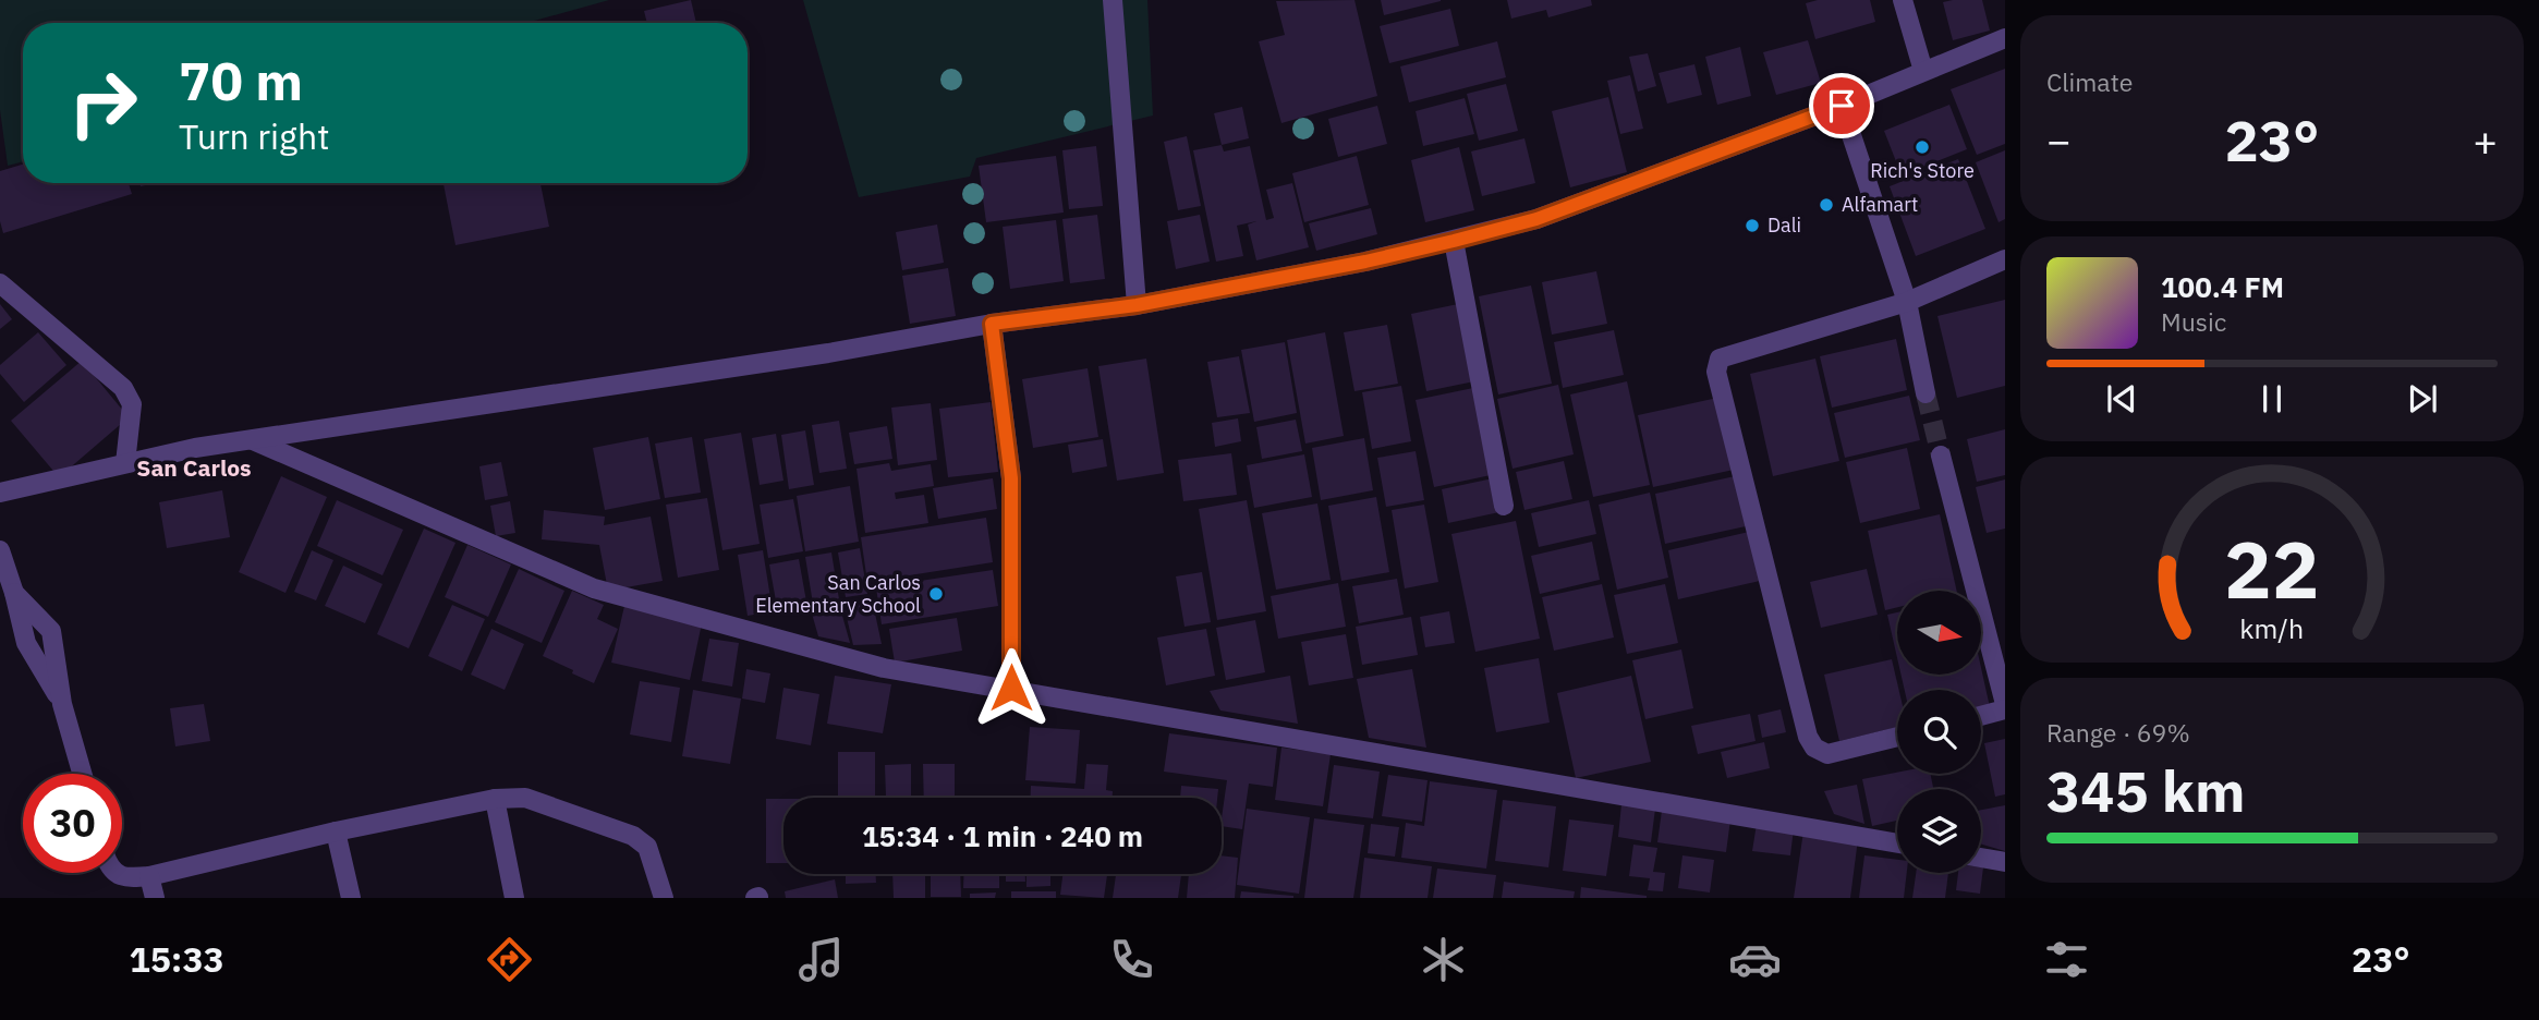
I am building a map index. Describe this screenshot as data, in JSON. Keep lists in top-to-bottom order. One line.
{"districts":["San Carlos"],"places":["Rich's Store","Alfamart","Dali","San Carlos Elementary School"],"north":"right","page":{"tile":["Climate",["Range · 69%","345 km"]],"turn":["70 m","Turn right"],"heat":["−","23°","+"],"song":["100.4 FM","Music"],"limit":"30","trip":"15:34 · 1 min · 240 m","tabs":["15:33","23°"],"gauge":["22","km/h"]}}
